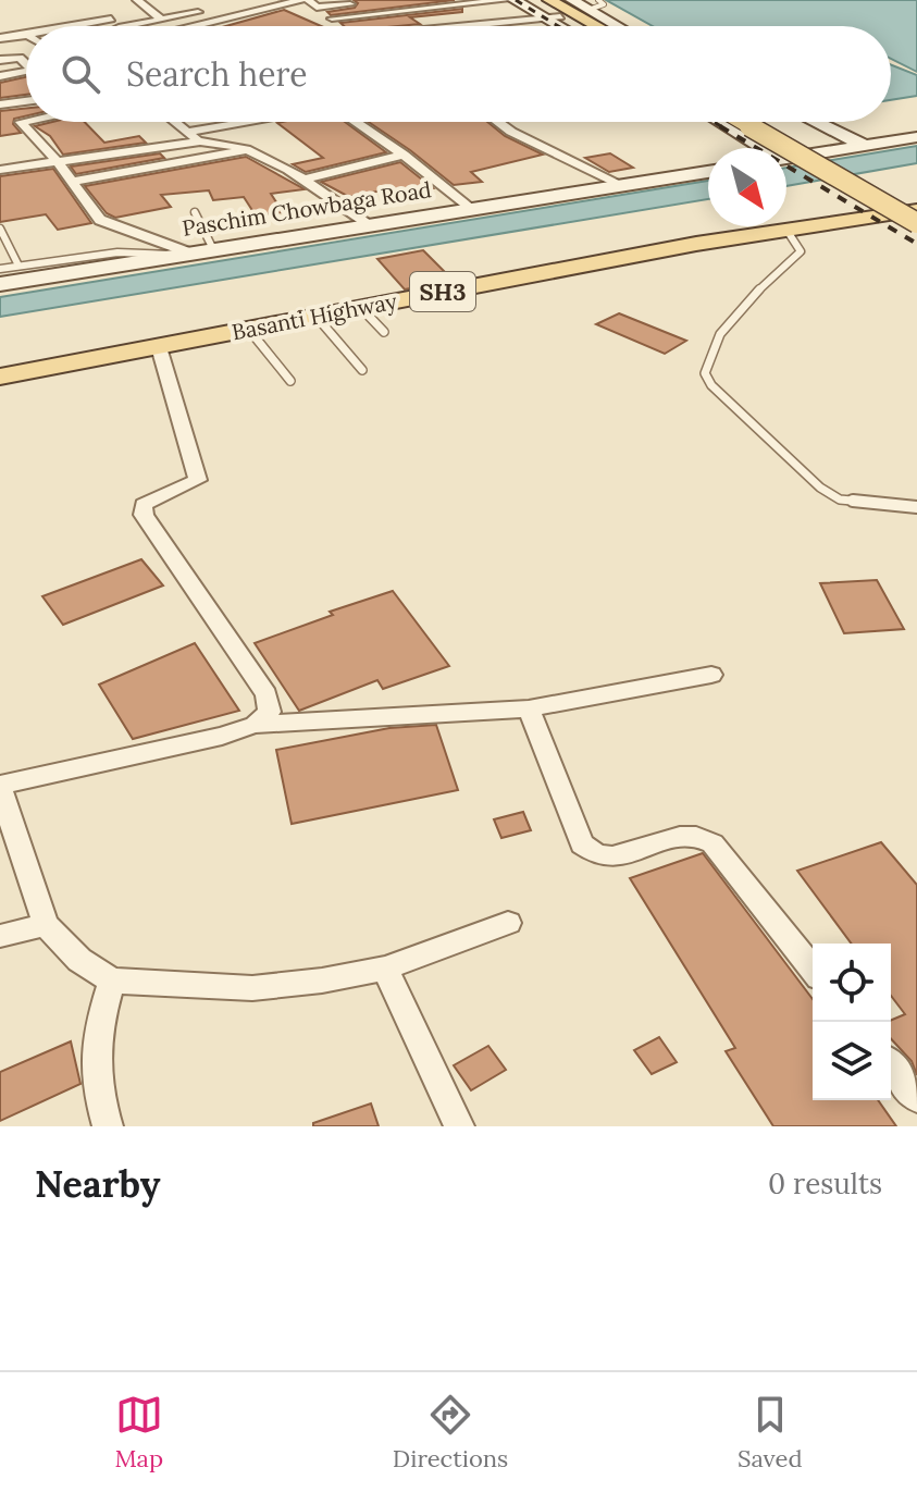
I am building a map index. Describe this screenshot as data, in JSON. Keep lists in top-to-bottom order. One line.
{"streets":{"main road":["SH3","Basanti Highway"],"street":["Paschim Chowbaga Road"]},"crossings":[["SH3","Basanti Highway"]],"north":"bottom right","page":{"search":"Search here","heading":["Nearby","0 results"],"nav":["Map","Directions","Saved"]}}
